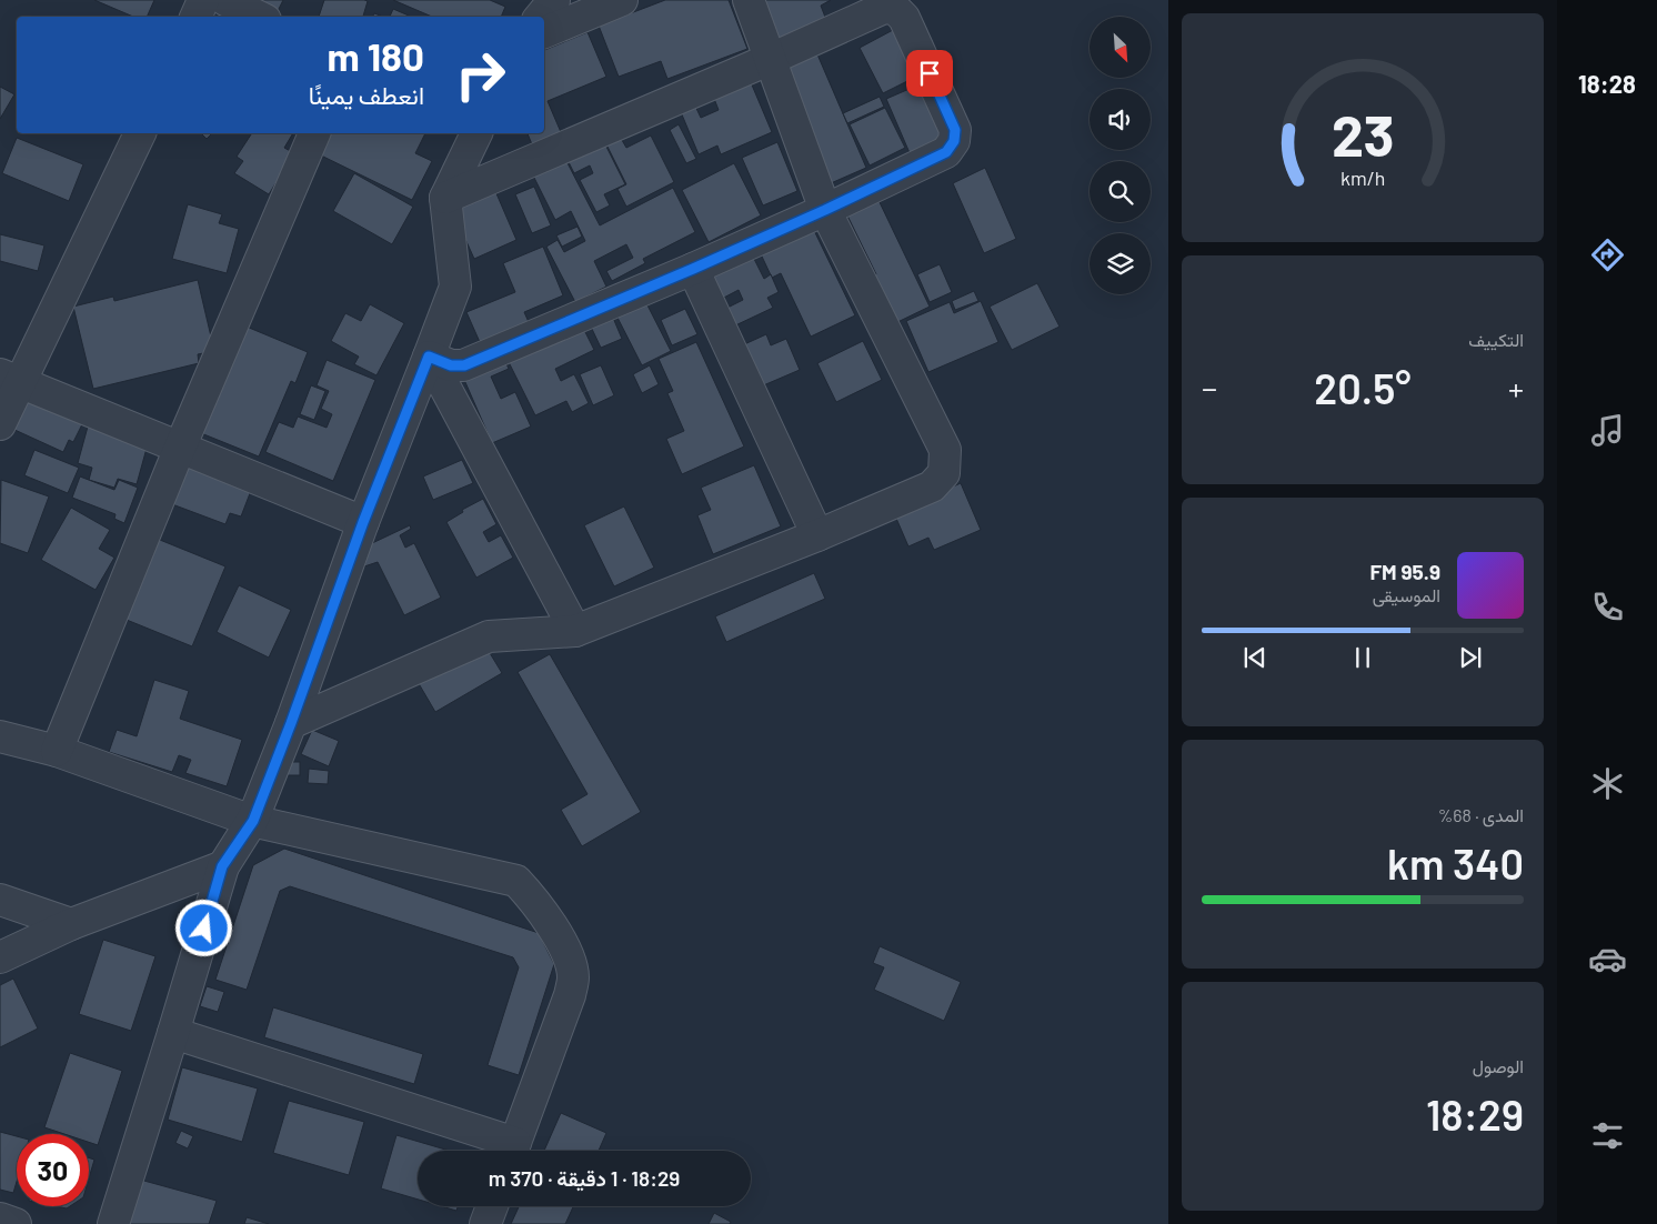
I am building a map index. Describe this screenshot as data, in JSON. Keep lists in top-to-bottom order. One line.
{"north":"bottom right","page":{"tabs":"18:28","turn":["180 m","انعطف يمينًا"],"tile":["التكييف",["المدى · 68%","340 km"],["الوصول","18:29"]],"heat":["−","20.5°","+"],"song":["95.9 FM","الموسيقى"],"limit":"30","trip":"18:29 · 1 دقيقة · 370 m","gauge":["23","km/h"]}}
